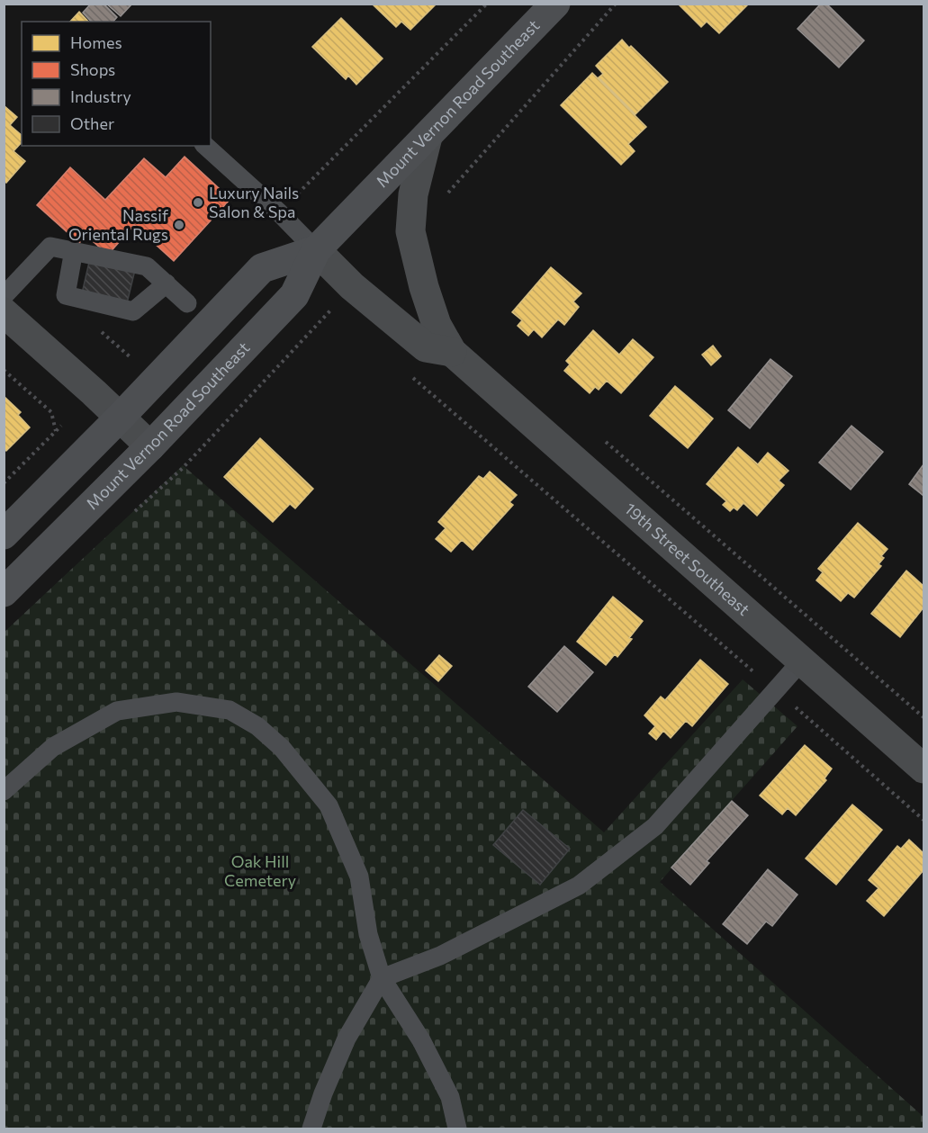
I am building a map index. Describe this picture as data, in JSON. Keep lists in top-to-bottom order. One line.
{"streets":{"main road":["Mount Vernon Road Southeast","19th Street Southeast"]},"crossings":[["Mount Vernon Road Southeast","19th Street Southeast"]],"parks":["Oak Hill Cemetery"],"places":["Luxury Nails Salon & Spa","Nassif Oriental Rugs"],"legend":["Homes","Shops","Industry","Other"]}
